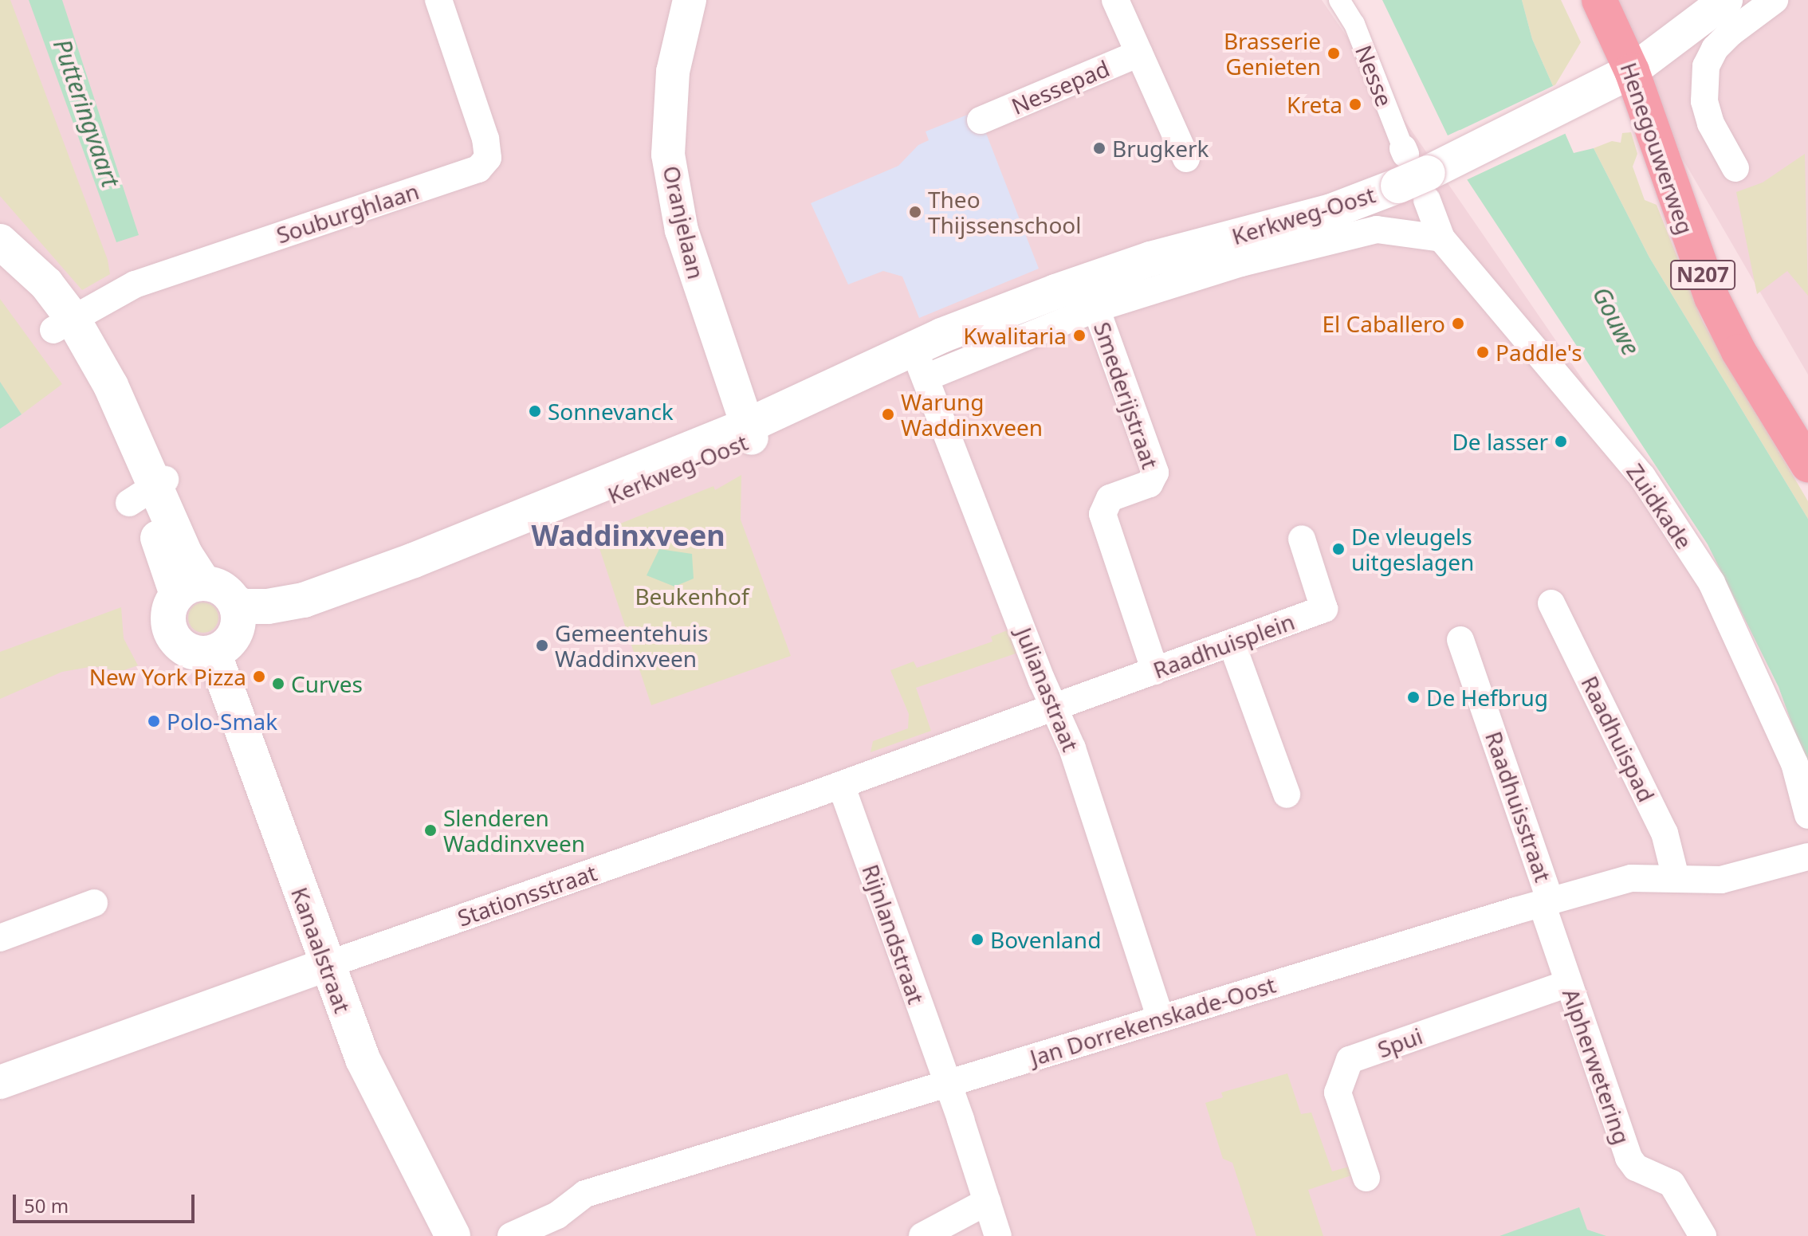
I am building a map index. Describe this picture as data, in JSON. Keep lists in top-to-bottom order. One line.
{"streets":{"main road":["Henegouwerweg","Kerkweg-Oost","N207","Kanaalstraat"],"street":["Nesse","Nessepad","Souburghlaan","Oranjelaan","Smederijstraat","Zuidkade","Raadhuisplein","Julianastraat","Raadhuispad","Raadhuisstraat","Stationsstraat","Rijnlandstraat","Jan Dorrekenskade-Oost","Spui","Alpherwetering"]},"crossings":[["Nesse","Kerkweg-Oost"],["Nesse","Zuidkade"],["Henegouwerweg","Kerkweg-Oost"],["Kerkweg-Oost","Oranjelaan"],["Kerkweg-Oost","Smederijstraat"],["Kerkweg-Oost","Zuidkade"],["Kerkweg-Oost","Julianastraat"],["Kerkweg-Oost","Kanaalstraat"],["Smederijstraat","Raadhuisplein"],["Raadhuisplein","Julianastraat"],["Raadhuisplein","Stationsstraat"],["Julianastraat","Stationsstraat"],["Julianastraat","Jan Dorrekenskade-Oost"],["Raadhuispad","Jan Dorrekenskade-Oost"],["Raadhuisstraat","Jan Dorrekenskade-Oost"],["Raadhuisstraat","Alpherwetering"],["Stationsstraat","Rijnlandstraat"],["Stationsstraat","Kanaalstraat"],["Rijnlandstraat","Jan Dorrekenskade-Oost"],["Jan Dorrekenskade-Oost","Alpherwetering"],["Spui","Alpherwetering"]],"districts":["Waddinxveen"],"water":["Putteringvaart","Gouwe"],"parks":["Beukenhof"],"places":["Brasserie Genieten","Kreta","Brugkerk","Theo Thijssenschool","El Caballero","Kwalitaria","Paddle's","Sonnevanck","Warung Waddinxveen","De lasser","De vleugels uitgeslagen","Gemeentehuis Waddinxveen","New York Pizza","Curves","De Hefbrug","Polo-Smak","Slenderen Waddinxveen","Bovenland"],"scale_bar":"50 m"}
